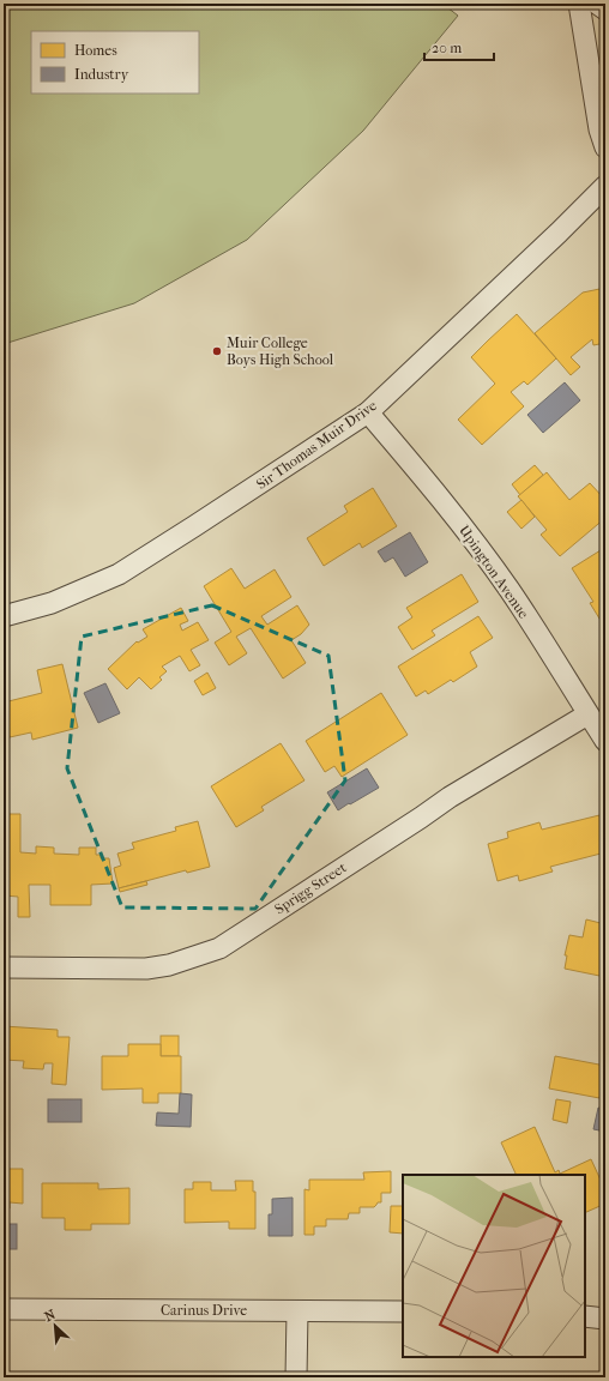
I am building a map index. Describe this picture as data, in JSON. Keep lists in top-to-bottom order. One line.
{"streets":{"street":["Sir Thomas Muir Drive","Upington Avenue","Sprigg Street","Carinus Drive"]},"crossings":[["Sir Thomas Muir Drive","Upington Avenue"],["Upington Avenue","Sprigg Street"]],"places":["Muir College Boys High School"],"legend":["Homes","Industry"],"scale_bar":"20 m","north":"top left"}
